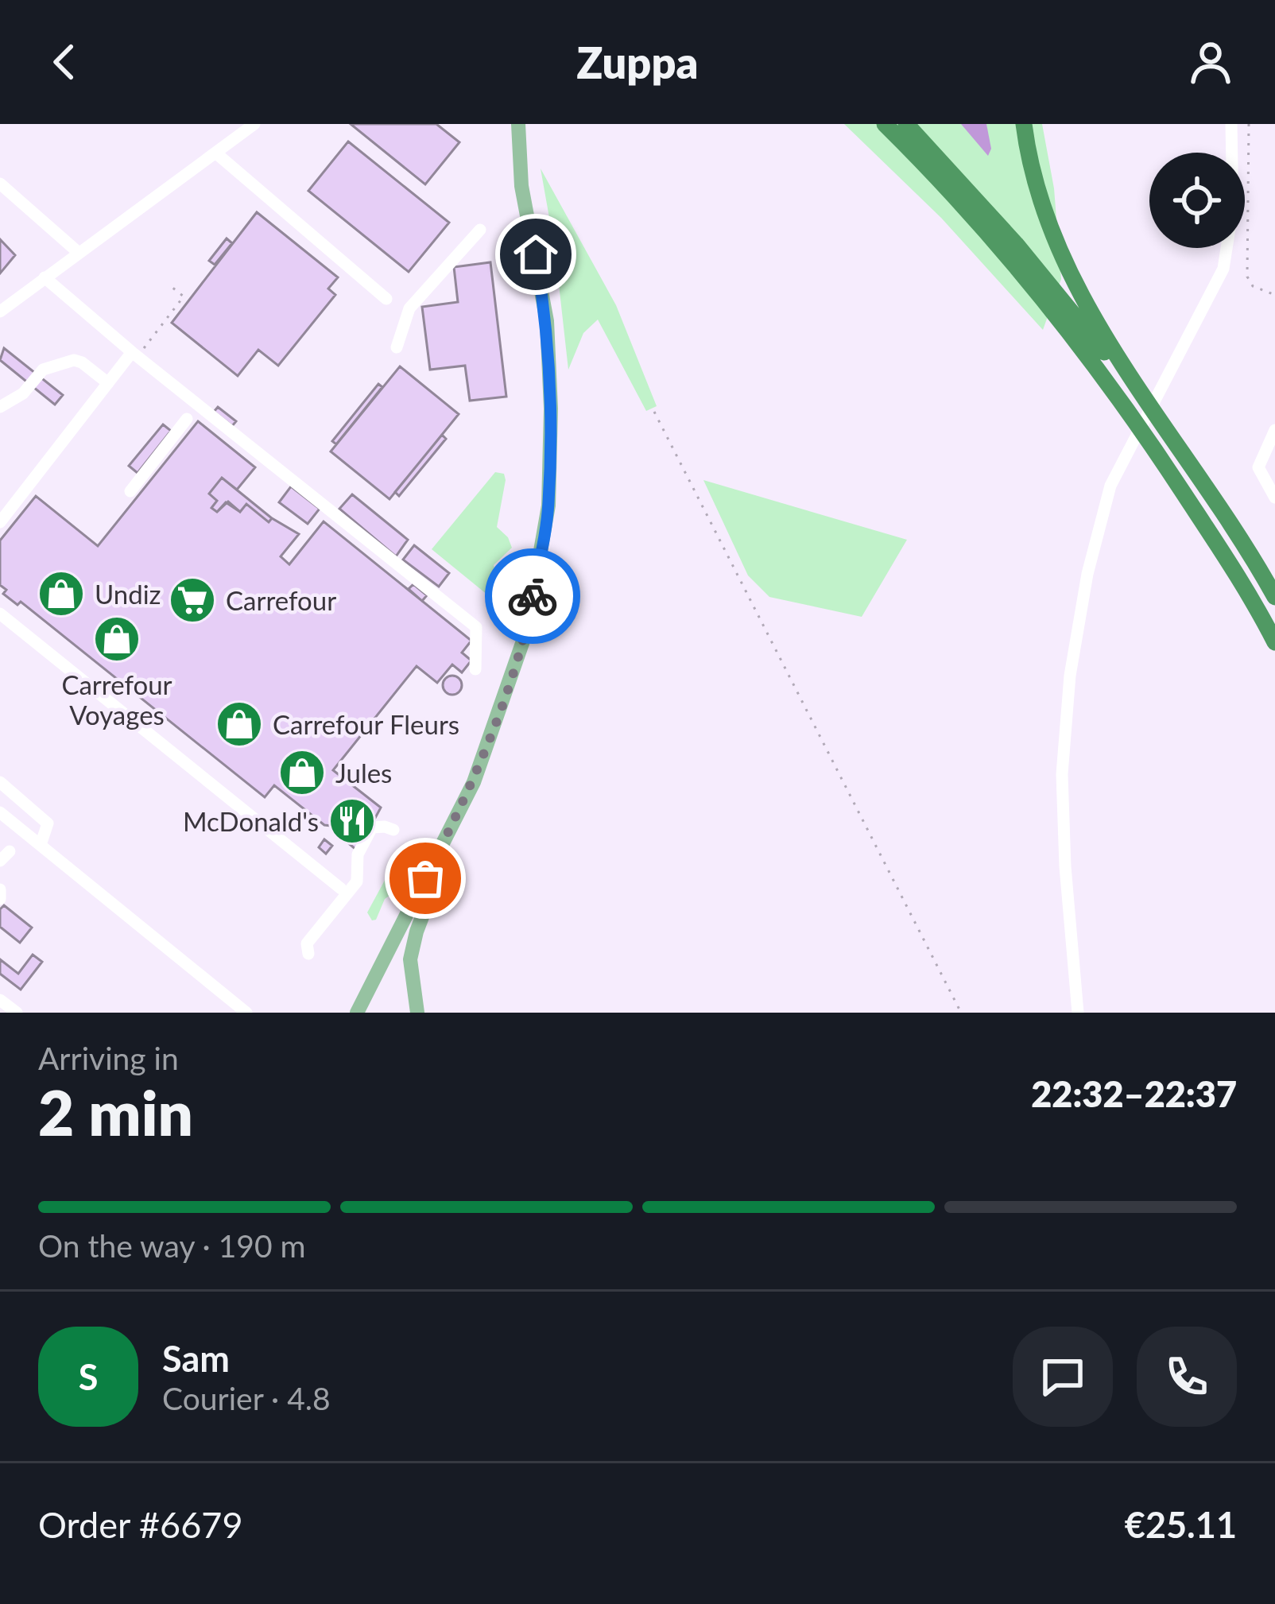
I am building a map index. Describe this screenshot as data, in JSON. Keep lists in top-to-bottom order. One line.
{"places":{"shop":["Undiz","Carrefour Voyages","Carrefour Fleurs","Jules"],"supermarket":["Carrefour"],"restaurant":["McDonald's"]},"page":{"header":"Zuppa","heading":["2 min","Arriving in","22:32–22:37"],"panel":["Sam","Courier · 4.8","Order #6679","€25.11"],"bar":"On the way · 190 m","round":"S"}}
